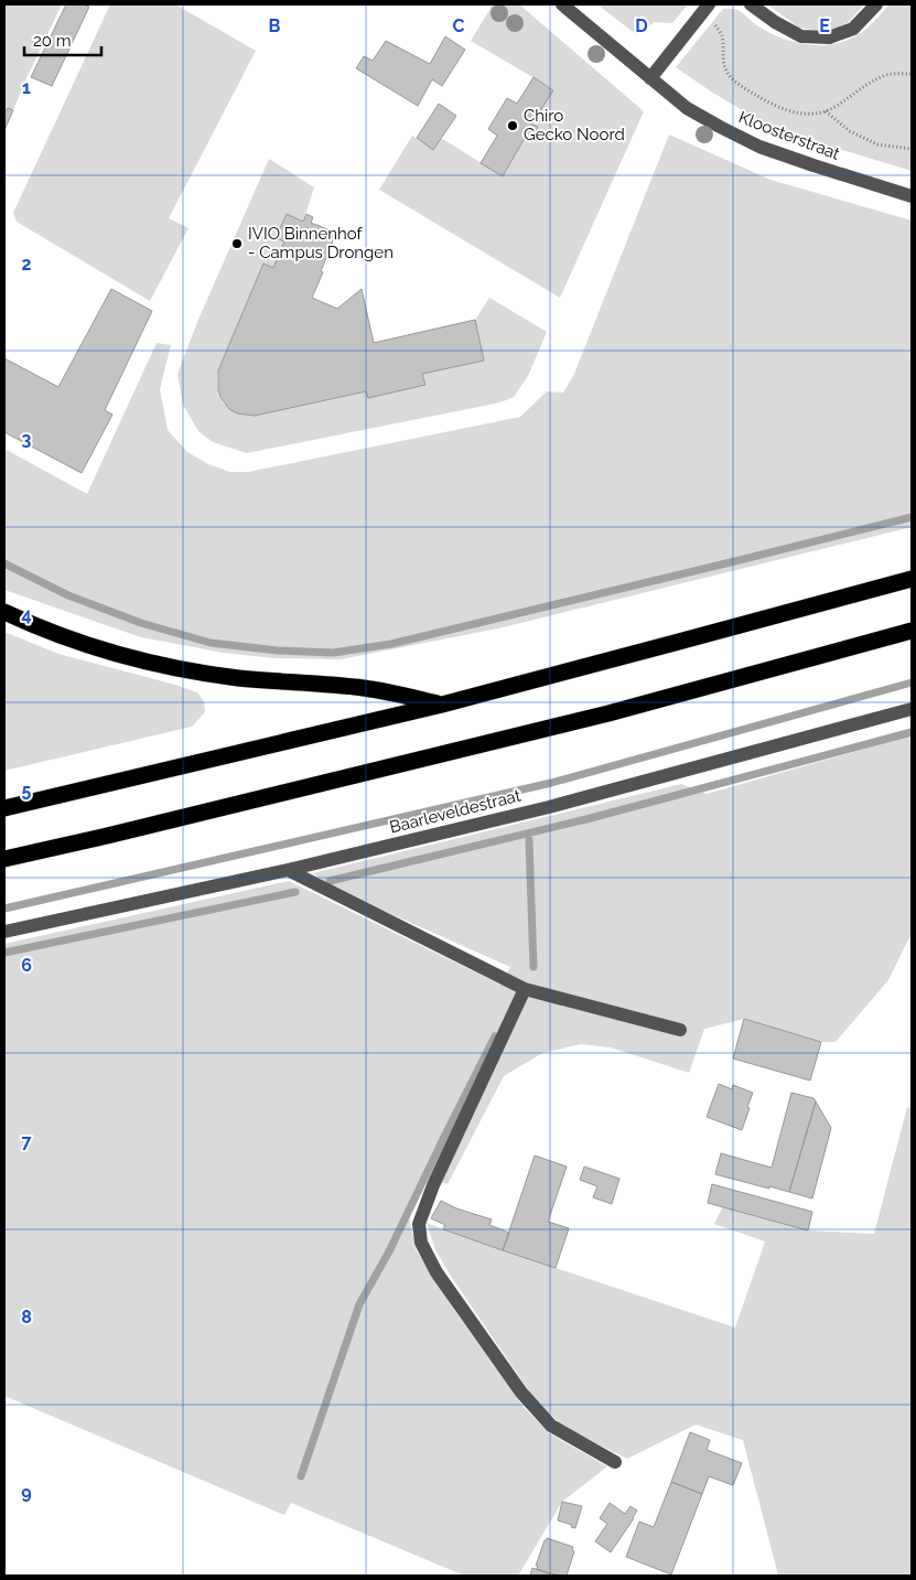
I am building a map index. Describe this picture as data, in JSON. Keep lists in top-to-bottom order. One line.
{"streets":{"street":["Kloosterstraat","Baarleveldestraat"]},"places":["Chiro Gecko Noord","IVIO Binnenhof - Campus Drongen"],"scale_bar":"20 m","grid":{"columns":["B","C","D","E"],"rows":["1","2","3","4","5","6","7","8","9"]}}
